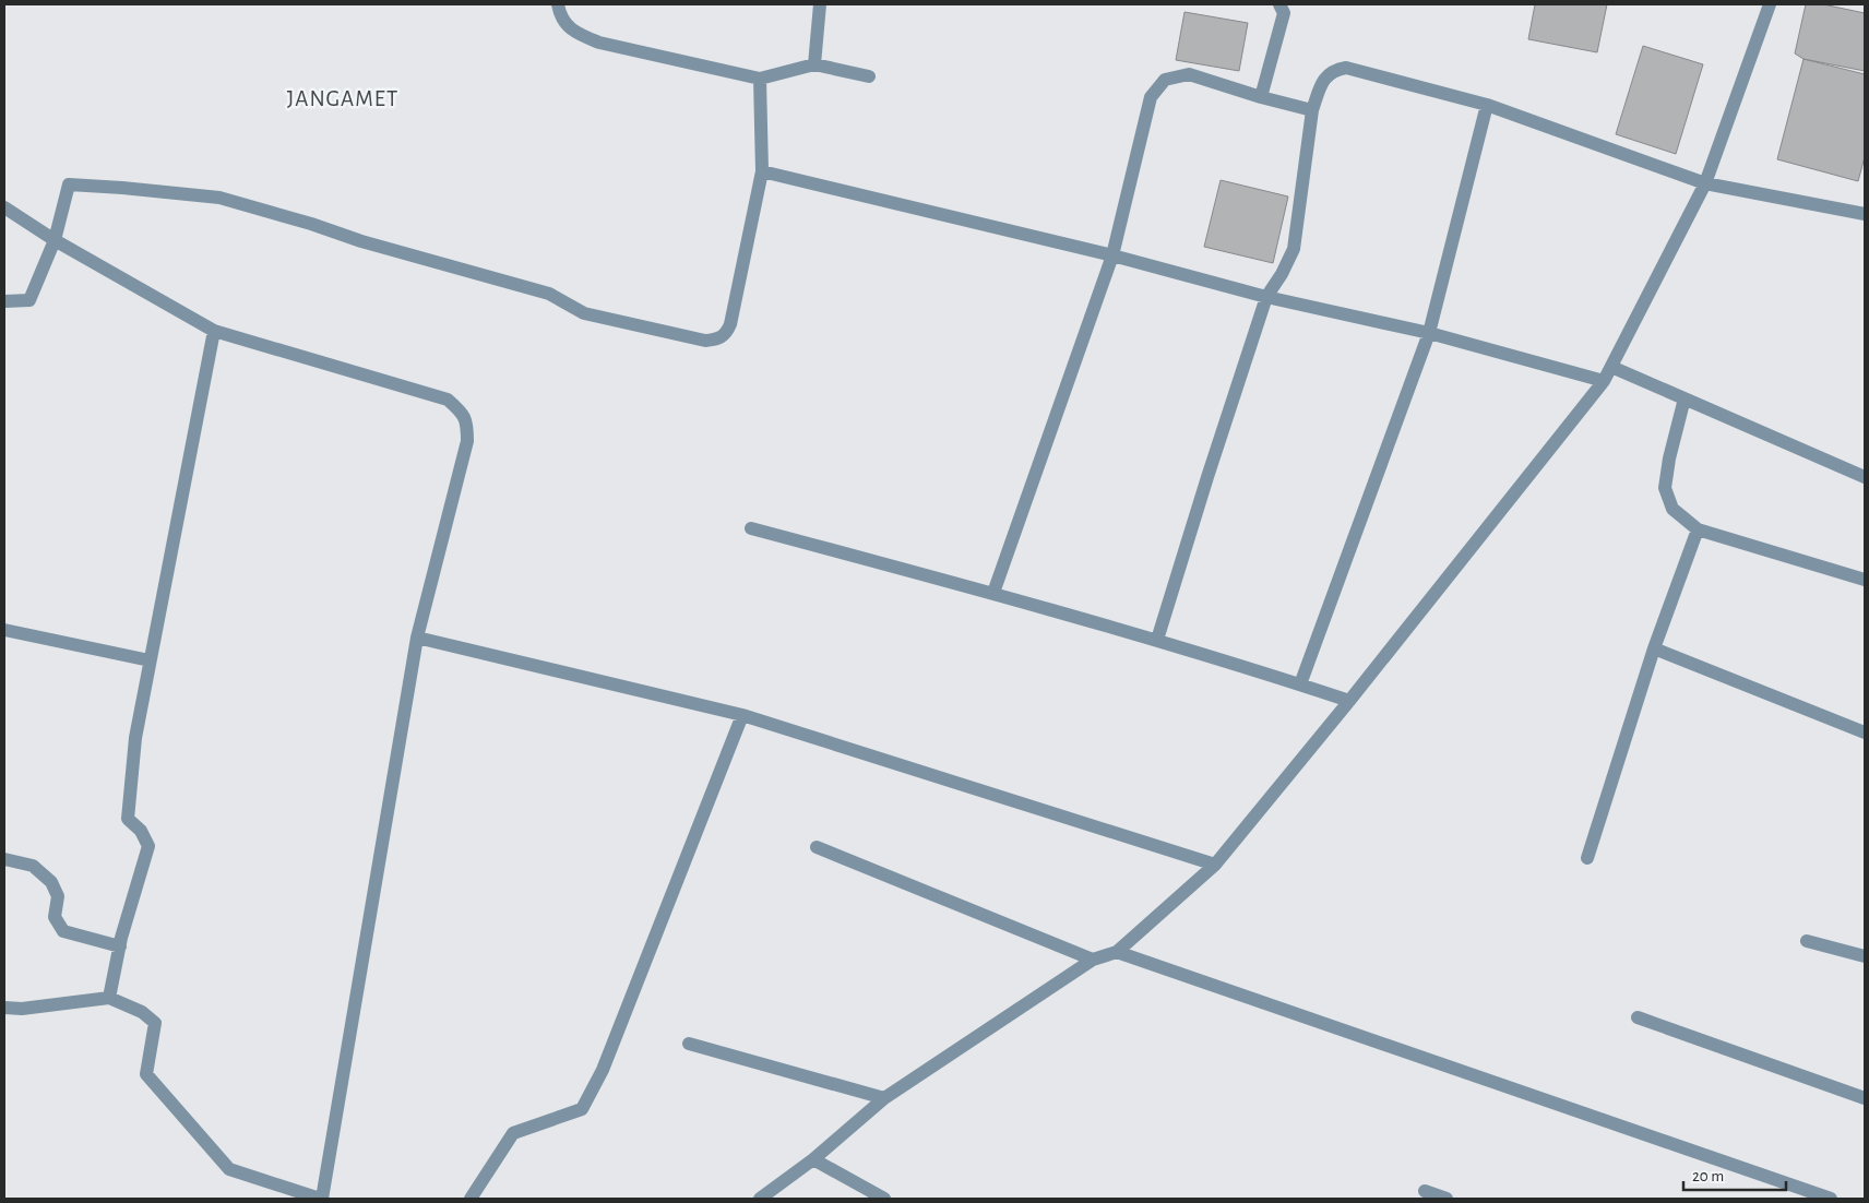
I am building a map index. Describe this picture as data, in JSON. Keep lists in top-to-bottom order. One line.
{"districts":["JANGAMET"],"scale_bar":"20 m"}
